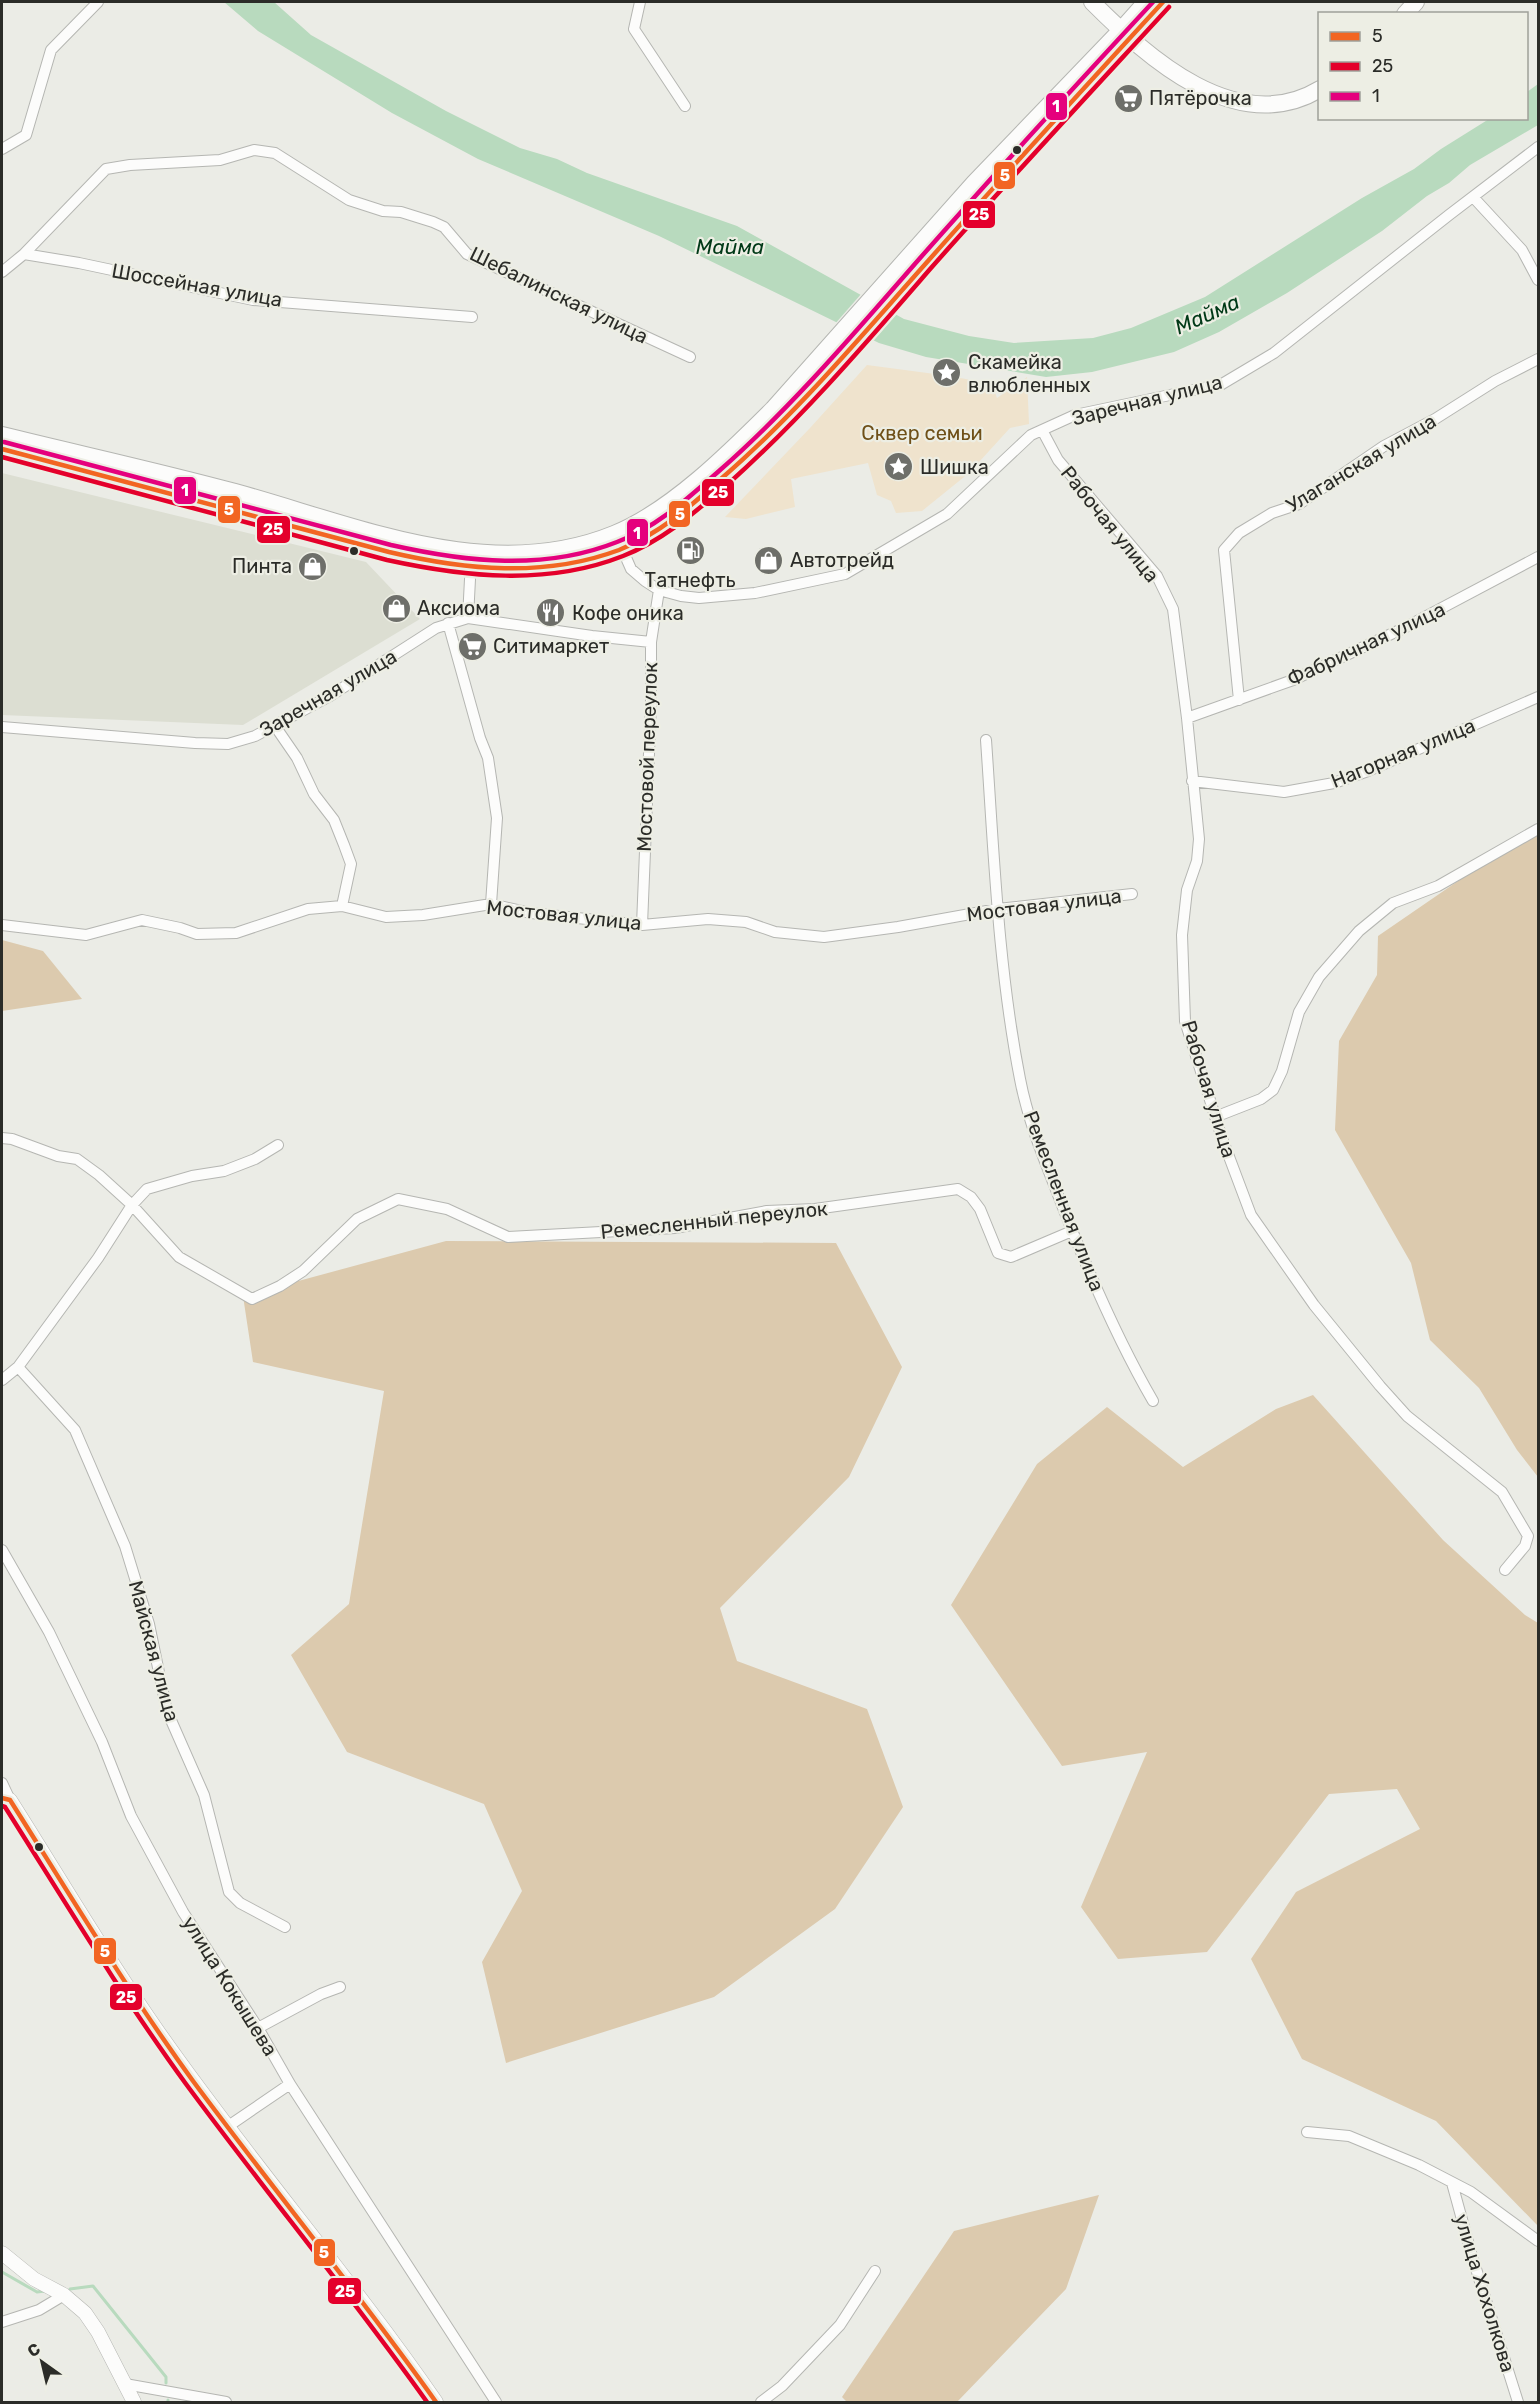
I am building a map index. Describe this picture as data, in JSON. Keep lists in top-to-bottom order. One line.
{"streets":{"street":["Шоссейная улица","Шебалинская улица","Заречная улица","Улаганская улица","Рабочая улица","Фабричная улица","Нагорная улица","Мостовой переулок","Мостовая улица","Ремесленная улица","Ремесленный переулок","Майская улица","улица Кокышева","улица Хохолкова"]},"crossings":[["Шоссейная улица","Шебалинская улица"],["Заречная улица","Рабочая улица"],["Заречная улица","Мостовой переулок"],["Улаганская улица","Фабричная улица"],["Рабочая улица","Фабричная улица"],["Рабочая улица","Нагорная улица"],["Мостовой переулок","Мостовая улица"],["Мостовая улица","Ремесленная улица"],["Ремесленная улица","Ремесленный переулок"]],"water":["Майма"],"parks":["Сквер семьи"],"places":{"supermarket":["Пятёрочка","Ситимаркет"],"place":["Скамейка влюбленных","Шишка"],"fuel station":["Татнефть"],"shop":["Автотрейд","Пинта","Аксиома"],"restaurant":["Кофе оника"]},"lines":["transit line 5","transit line 1","transit line 25"],"legend":["5","25","1"],"north":"top left"}
